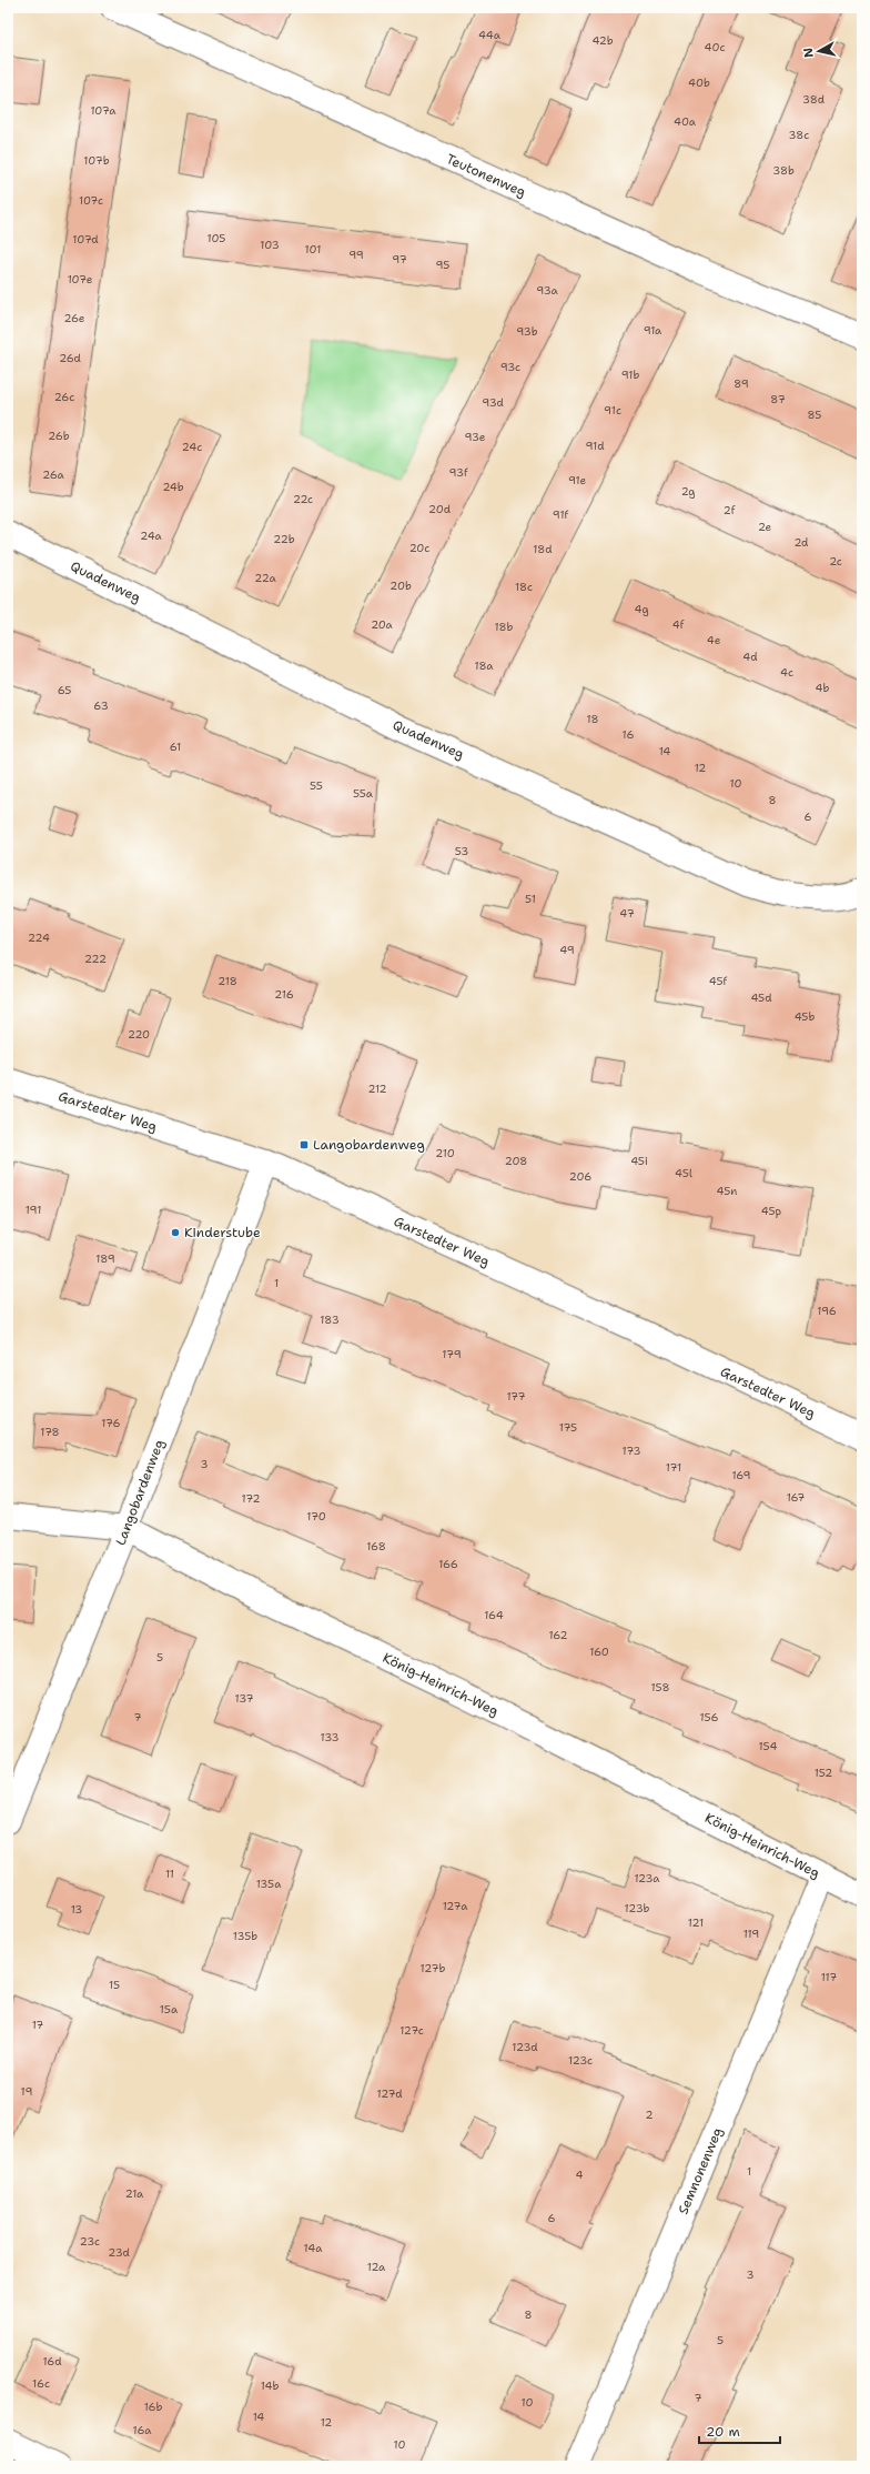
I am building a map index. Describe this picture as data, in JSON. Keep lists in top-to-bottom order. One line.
{"streets":{"street":["Teutonenweg","Quadenweg","Garstedter Weg","Langobardenweg","König-Heinrich-Weg","Semnonenweg"]},"crossings":[["Garstedter Weg","Langobardenweg"],["Langobardenweg","König-Heinrich-Weg"],["König-Heinrich-Weg","Semnonenweg"]],"places":{"transit":["Langobardenweg"],"other":["Kinderstube"]},"house_numbers":["44a","42b","40c","40b","38d","107a","40a","38c","107b","38b","107c","105","107d","103","101","99","97","95","107e","93a","26e","91a","93b","26d","93c","91b","89","26c","87","93d","91c","85","26b","93e","91d","24c","93f","26a","91e","24b","2g","22c","20d","2f","91f","2e","24a","22b","2d","20c","18d","2c","22a","20b","18c","4g","20a","4f","18b","4e","4d","18a","4c","4b","65","63","18","16","61","14","12","10","55","55a","8","6","53","51","47","224","49","222","218","45f","216","45d","45b","220","212","210","208","45i","45l","206","45n","191","45p","189","1","196","183","179","177","176","175","178","173","3","171","169","167","172","170","168","166","164","162","160","5","158","137","7","156","133","154","152","11","123a","135a","127a","123b","13","121","119","135b","127b","117","15","15a","17","127c","123d","123c","19","127d","2","1","4","21a","6","23c","14a","23d","12a","3","8","5","16d","16c","14b","7","10","16b","14","12","16a","10"],"scale_bar":"20 m","north":"left"}
